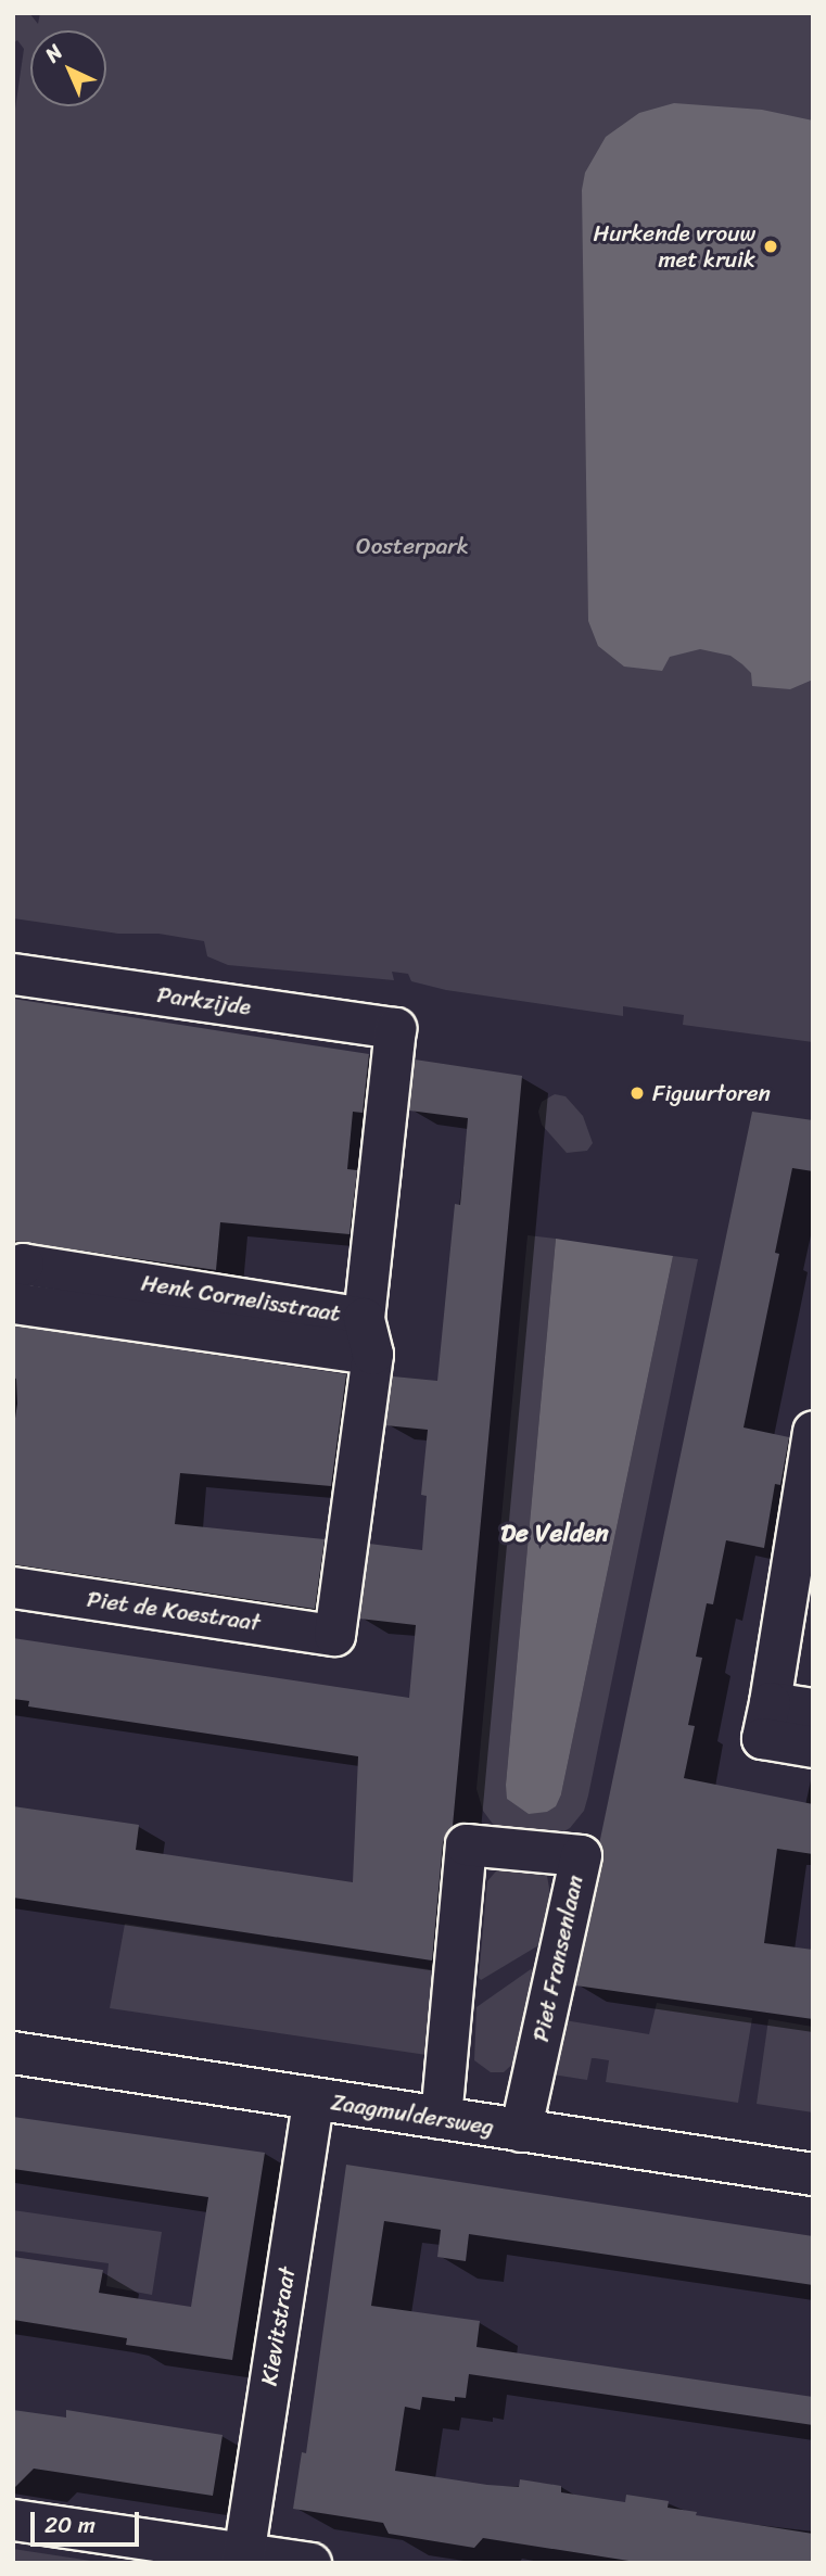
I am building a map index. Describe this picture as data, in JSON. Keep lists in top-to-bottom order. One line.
{"streets":{"street":["Parkzijde","Henk Cornelisstraat","Piet de Koestraat","Piet Fransenlaan","Zaagmuldersweg","Kievitstraat"]},"crossings":[["Parkzijde","Henk Cornelisstraat"],["Henk Cornelisstraat","Piet de Koestraat"],["Piet Fransenlaan","Zaagmuldersweg"],["Zaagmuldersweg","Kievitstraat"]],"districts":["De Velden"],"parks":["Oosterpark"],"places":["Hurkende vrouw met kruik","Figuurtoren"],"scale_bar":"20 m","north":"top left"}
